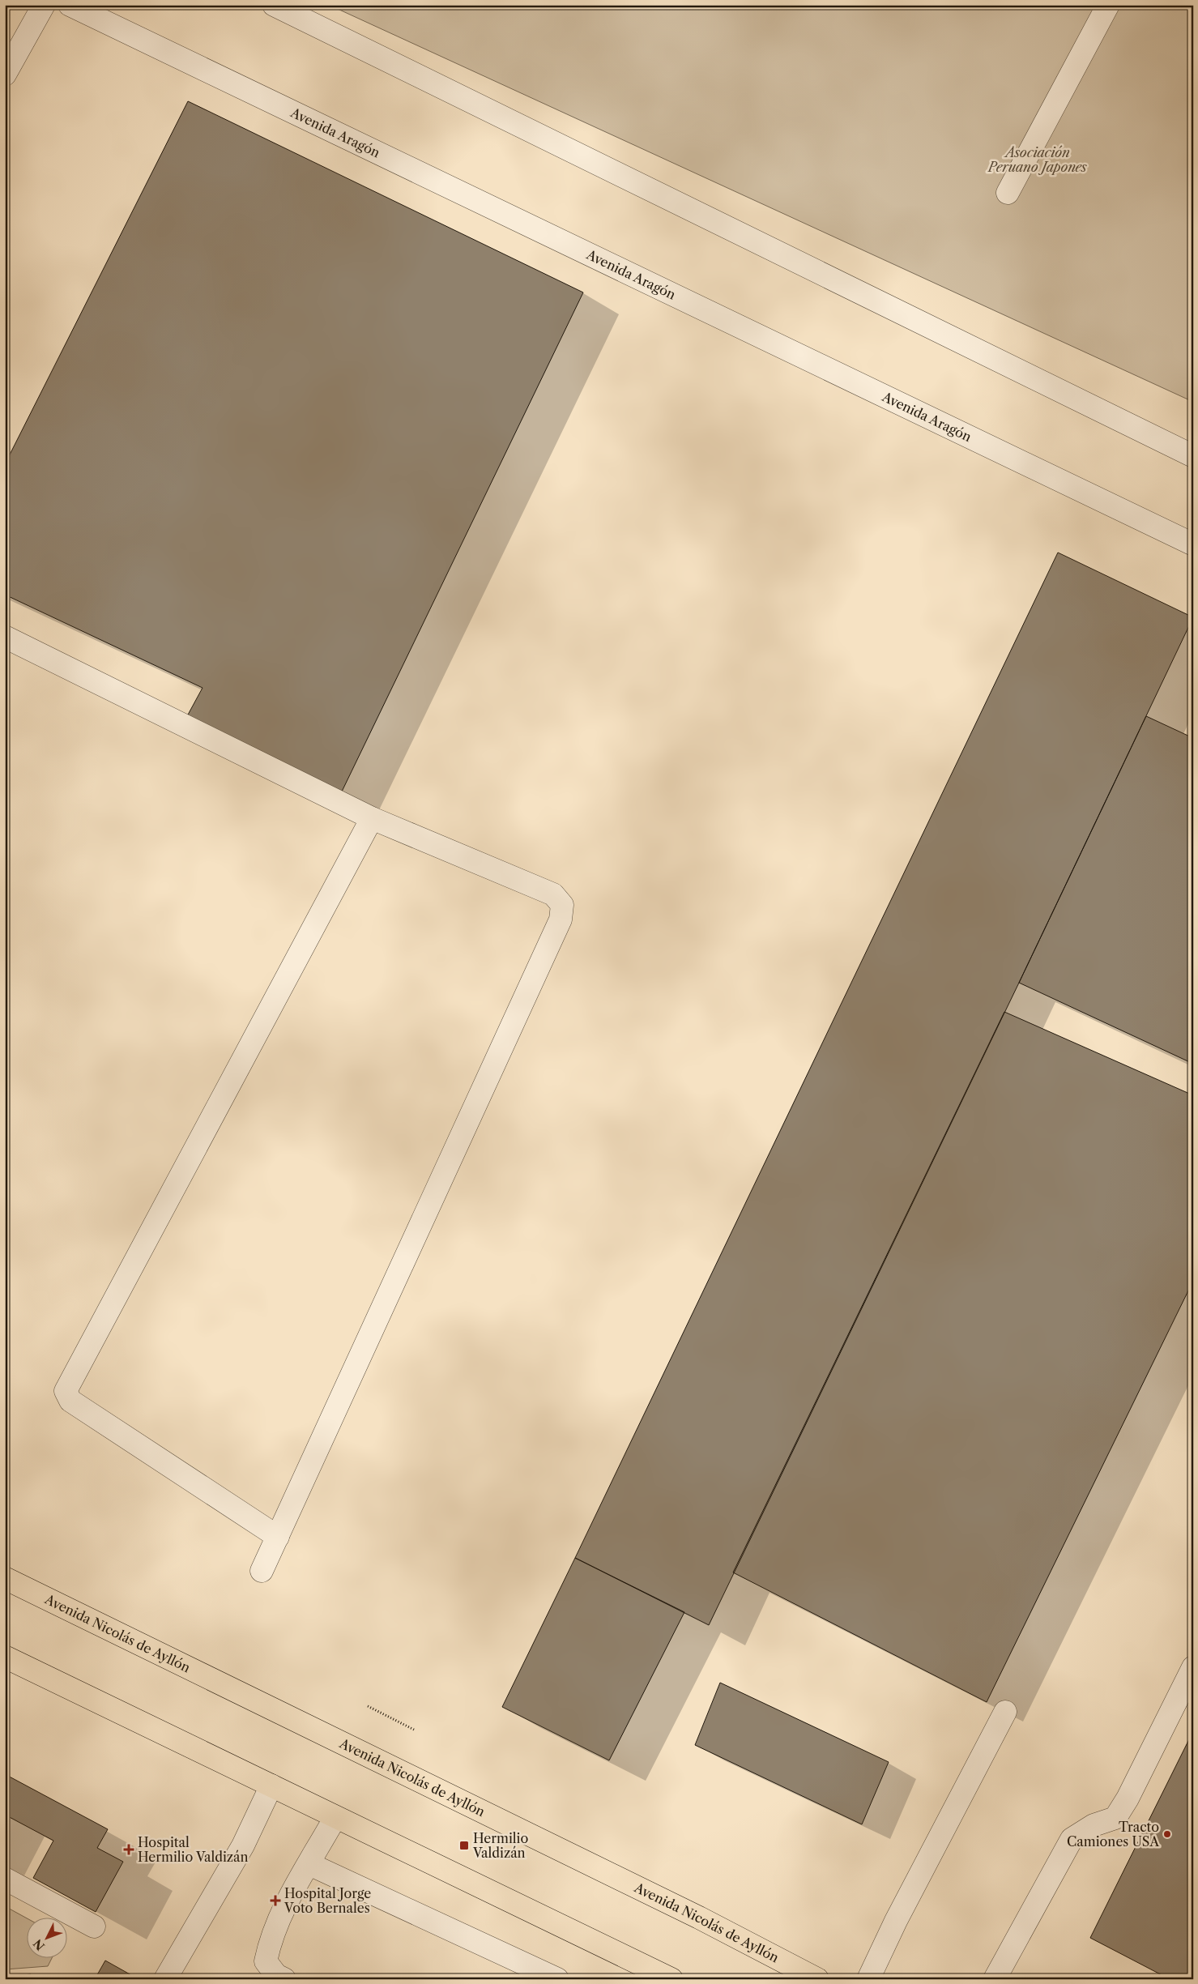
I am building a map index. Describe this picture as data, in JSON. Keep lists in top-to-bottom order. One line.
{"streets":{"main road":["Avenida Nicolás de Ayllón"],"street":["Avenida Aragón"]},"parks":["Asociación Peruano Japones"],"places":{"other":["Tracto Camiones USA"],"transit":["Hermilio Valdizán"],"health":["Hospital Hermilio Valdizán","Hospital Jorge Voto Bernales"]},"north":"bottom left"}
